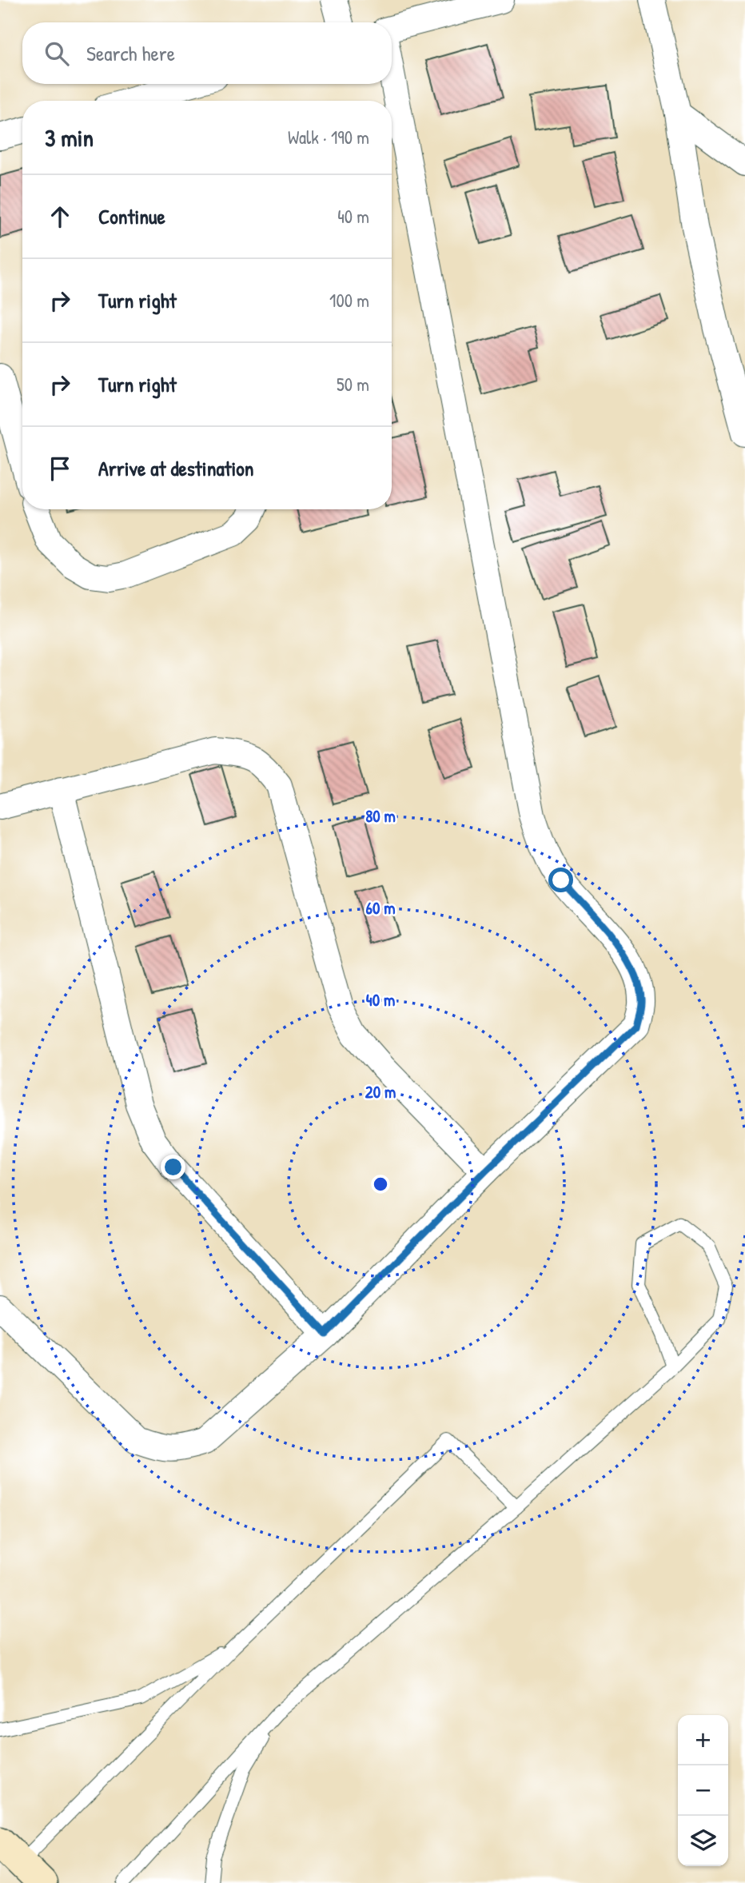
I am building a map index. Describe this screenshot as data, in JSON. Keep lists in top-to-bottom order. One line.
{"page":{"search":"Search here","heading":["3 min","Walk · 190 m"],"list":[["Continue","40 m"],["Turn right","100 m"],["Turn right","50 m"],"Arrive at destination"],"map_buttons":["+","−"]},"rings":["80 m","60 m","40 m","20 m"]}
